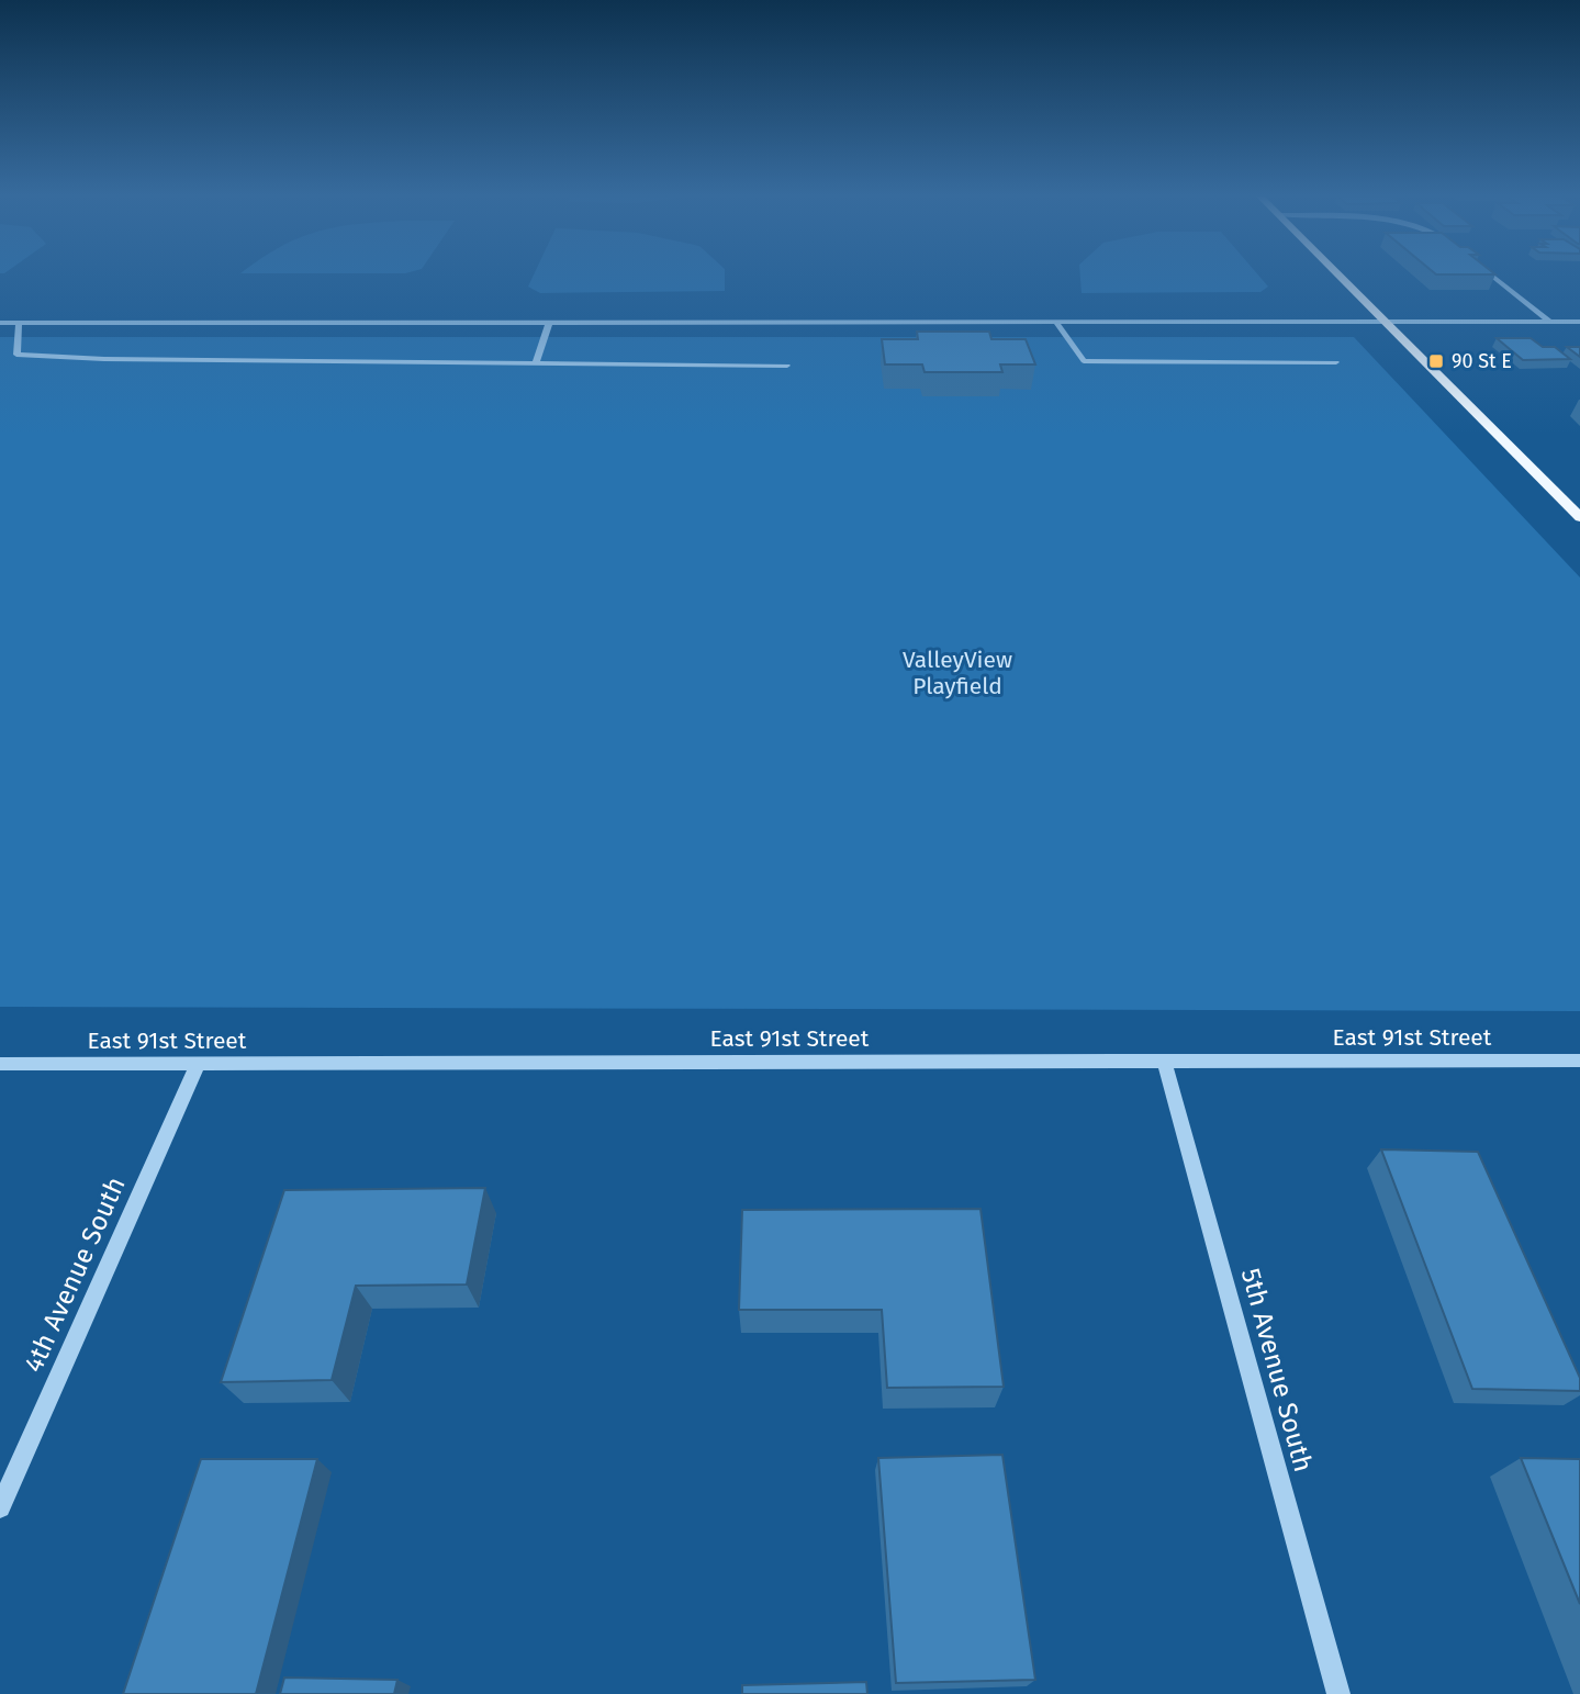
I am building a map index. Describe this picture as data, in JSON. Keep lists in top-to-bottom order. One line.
{"streets":{"street":["East 91st Street","4th Avenue South","5th Avenue South"]},"crossings":[["East 91st Street","4th Avenue South"],["East 91st Street","5th Avenue South"]],"parks":["ValleyView Playfield"],"places":{"transit":["90 St E"]}}
